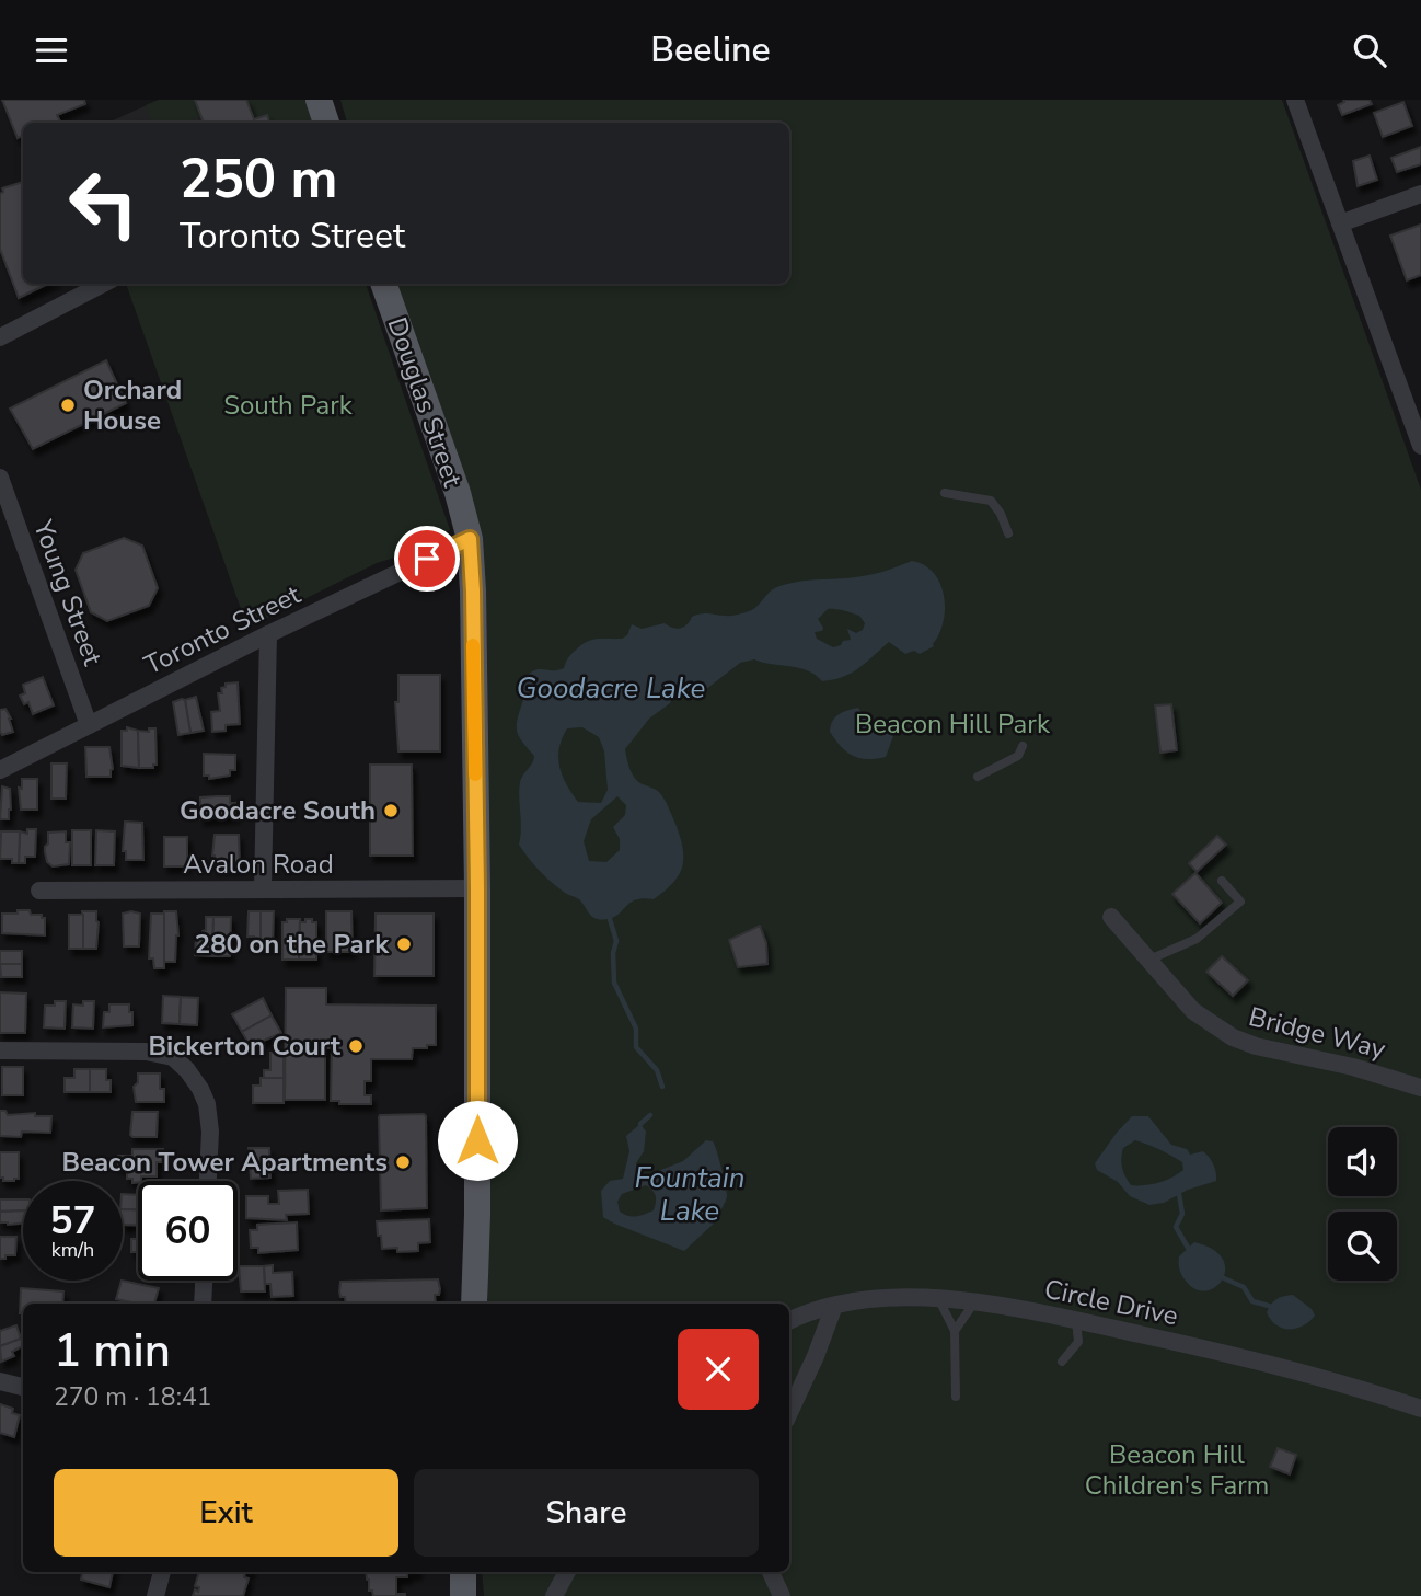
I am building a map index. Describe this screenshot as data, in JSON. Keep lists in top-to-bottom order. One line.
{"streets":{"main road":["Douglas Street"],"street":["Young Street","Toronto Street","Avalon Road","Bridge Way","Circle Drive"]},"crossings":[["Douglas Street","Toronto Street"],["Douglas Street","Avalon Road"],["Young Street","Toronto Street"]],"water":["Goodacre Lake","Fountain Lake"],"parks":["South Park","Beacon Hill Park","Beacon Hill Children's Farm"],"places":["Orchard House","Goodacre South","280 on the Park","Bickerton Court","Beacon Tower Apartments"],"page":{"header":"Beeline","turn":["250 m","Toronto Street"],"speed":"57 km/h","limit":"60","heading":["1 min","270 m · 18:41"],"buttons":["Exit","Share"]}}
